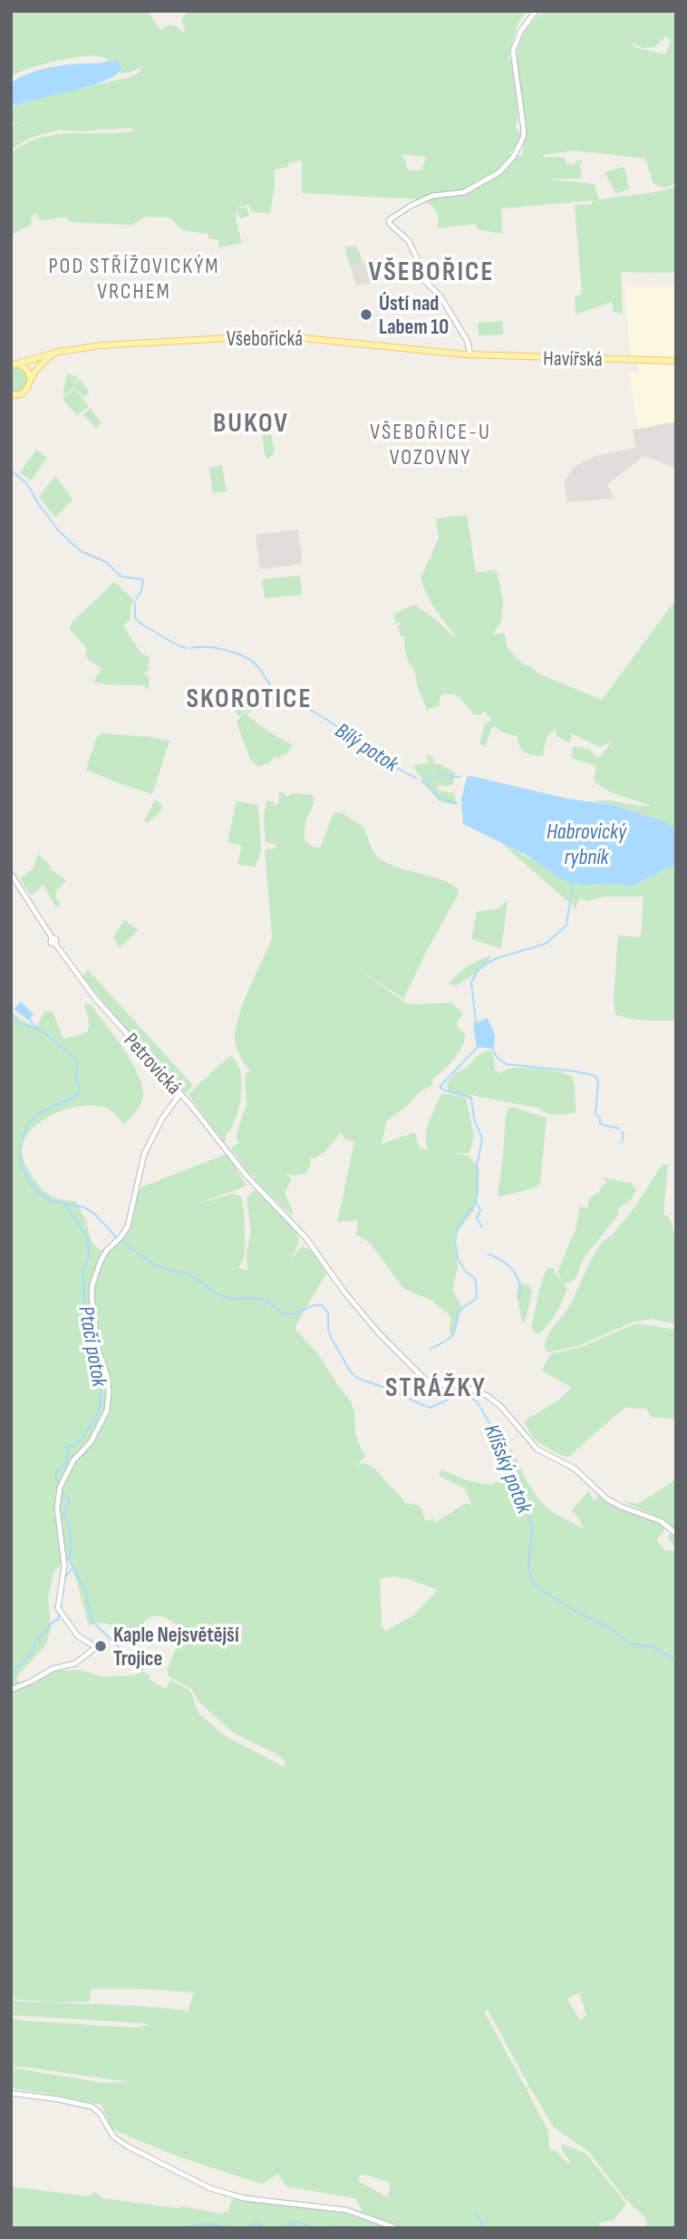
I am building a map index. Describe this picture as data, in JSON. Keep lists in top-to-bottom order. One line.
{"streets":{"main road":["Všebořická","Havířská"],"street":["Petrovická"]},"crossings":[["Všebořická","Havířská"]],"districts":["POD STŘÍŽOVICKÝM VRCHEM","VŠEBOŘICE","BUKOV","VŠEBOŘICE-U VOZOVNY","SKOROTICE","STRÁŽKY"],"water":["Bílý potok","Habrovický rybník","Ptačí potok","Klíšský potok"],"places":["Ústí nad Labem 10","Kaple Nejsvětější Trojice"]}
